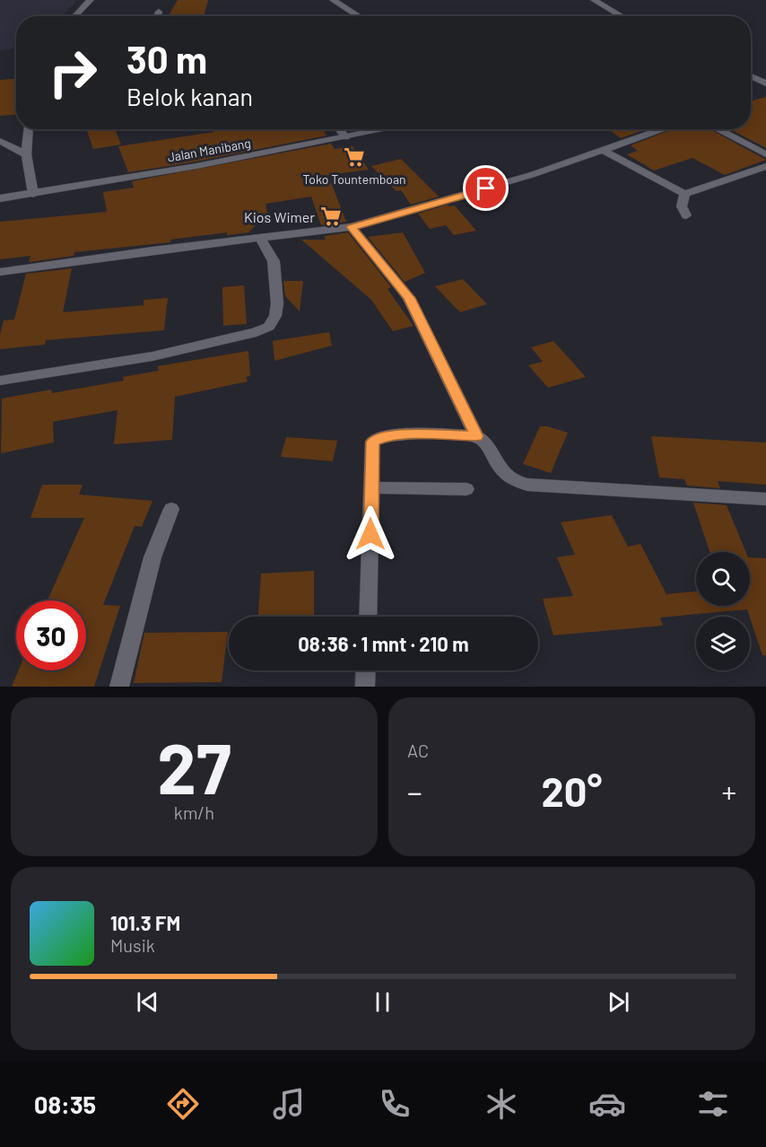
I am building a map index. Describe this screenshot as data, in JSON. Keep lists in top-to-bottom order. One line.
{"streets":{"street":["Jalan Manibang"]},"places":{"supermarket":["Toko Tountemboan","Kios Wimer"]},"page":{"turn":["30 m","Belok kanan"],"limit":"30","trip":"08:36 · 1 mnt · 210 m","tile":[["27","km/h"],"AC"],"heat":["−","20°","+"],"song":["101.3 FM","Musik"],"tabs":"08:35"}}
